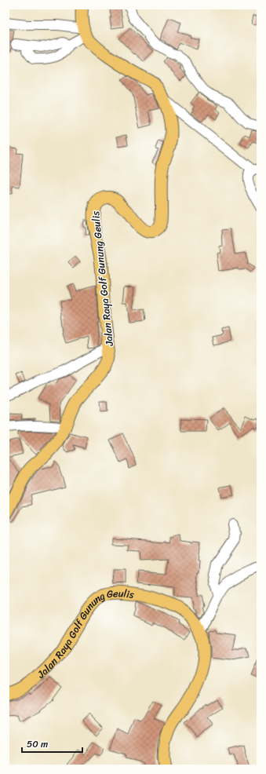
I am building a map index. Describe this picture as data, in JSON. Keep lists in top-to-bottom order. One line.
{"streets":{"main road":["Jalan Raya Golf Gunung Geulis"]},"scale_bar":"50 m"}
